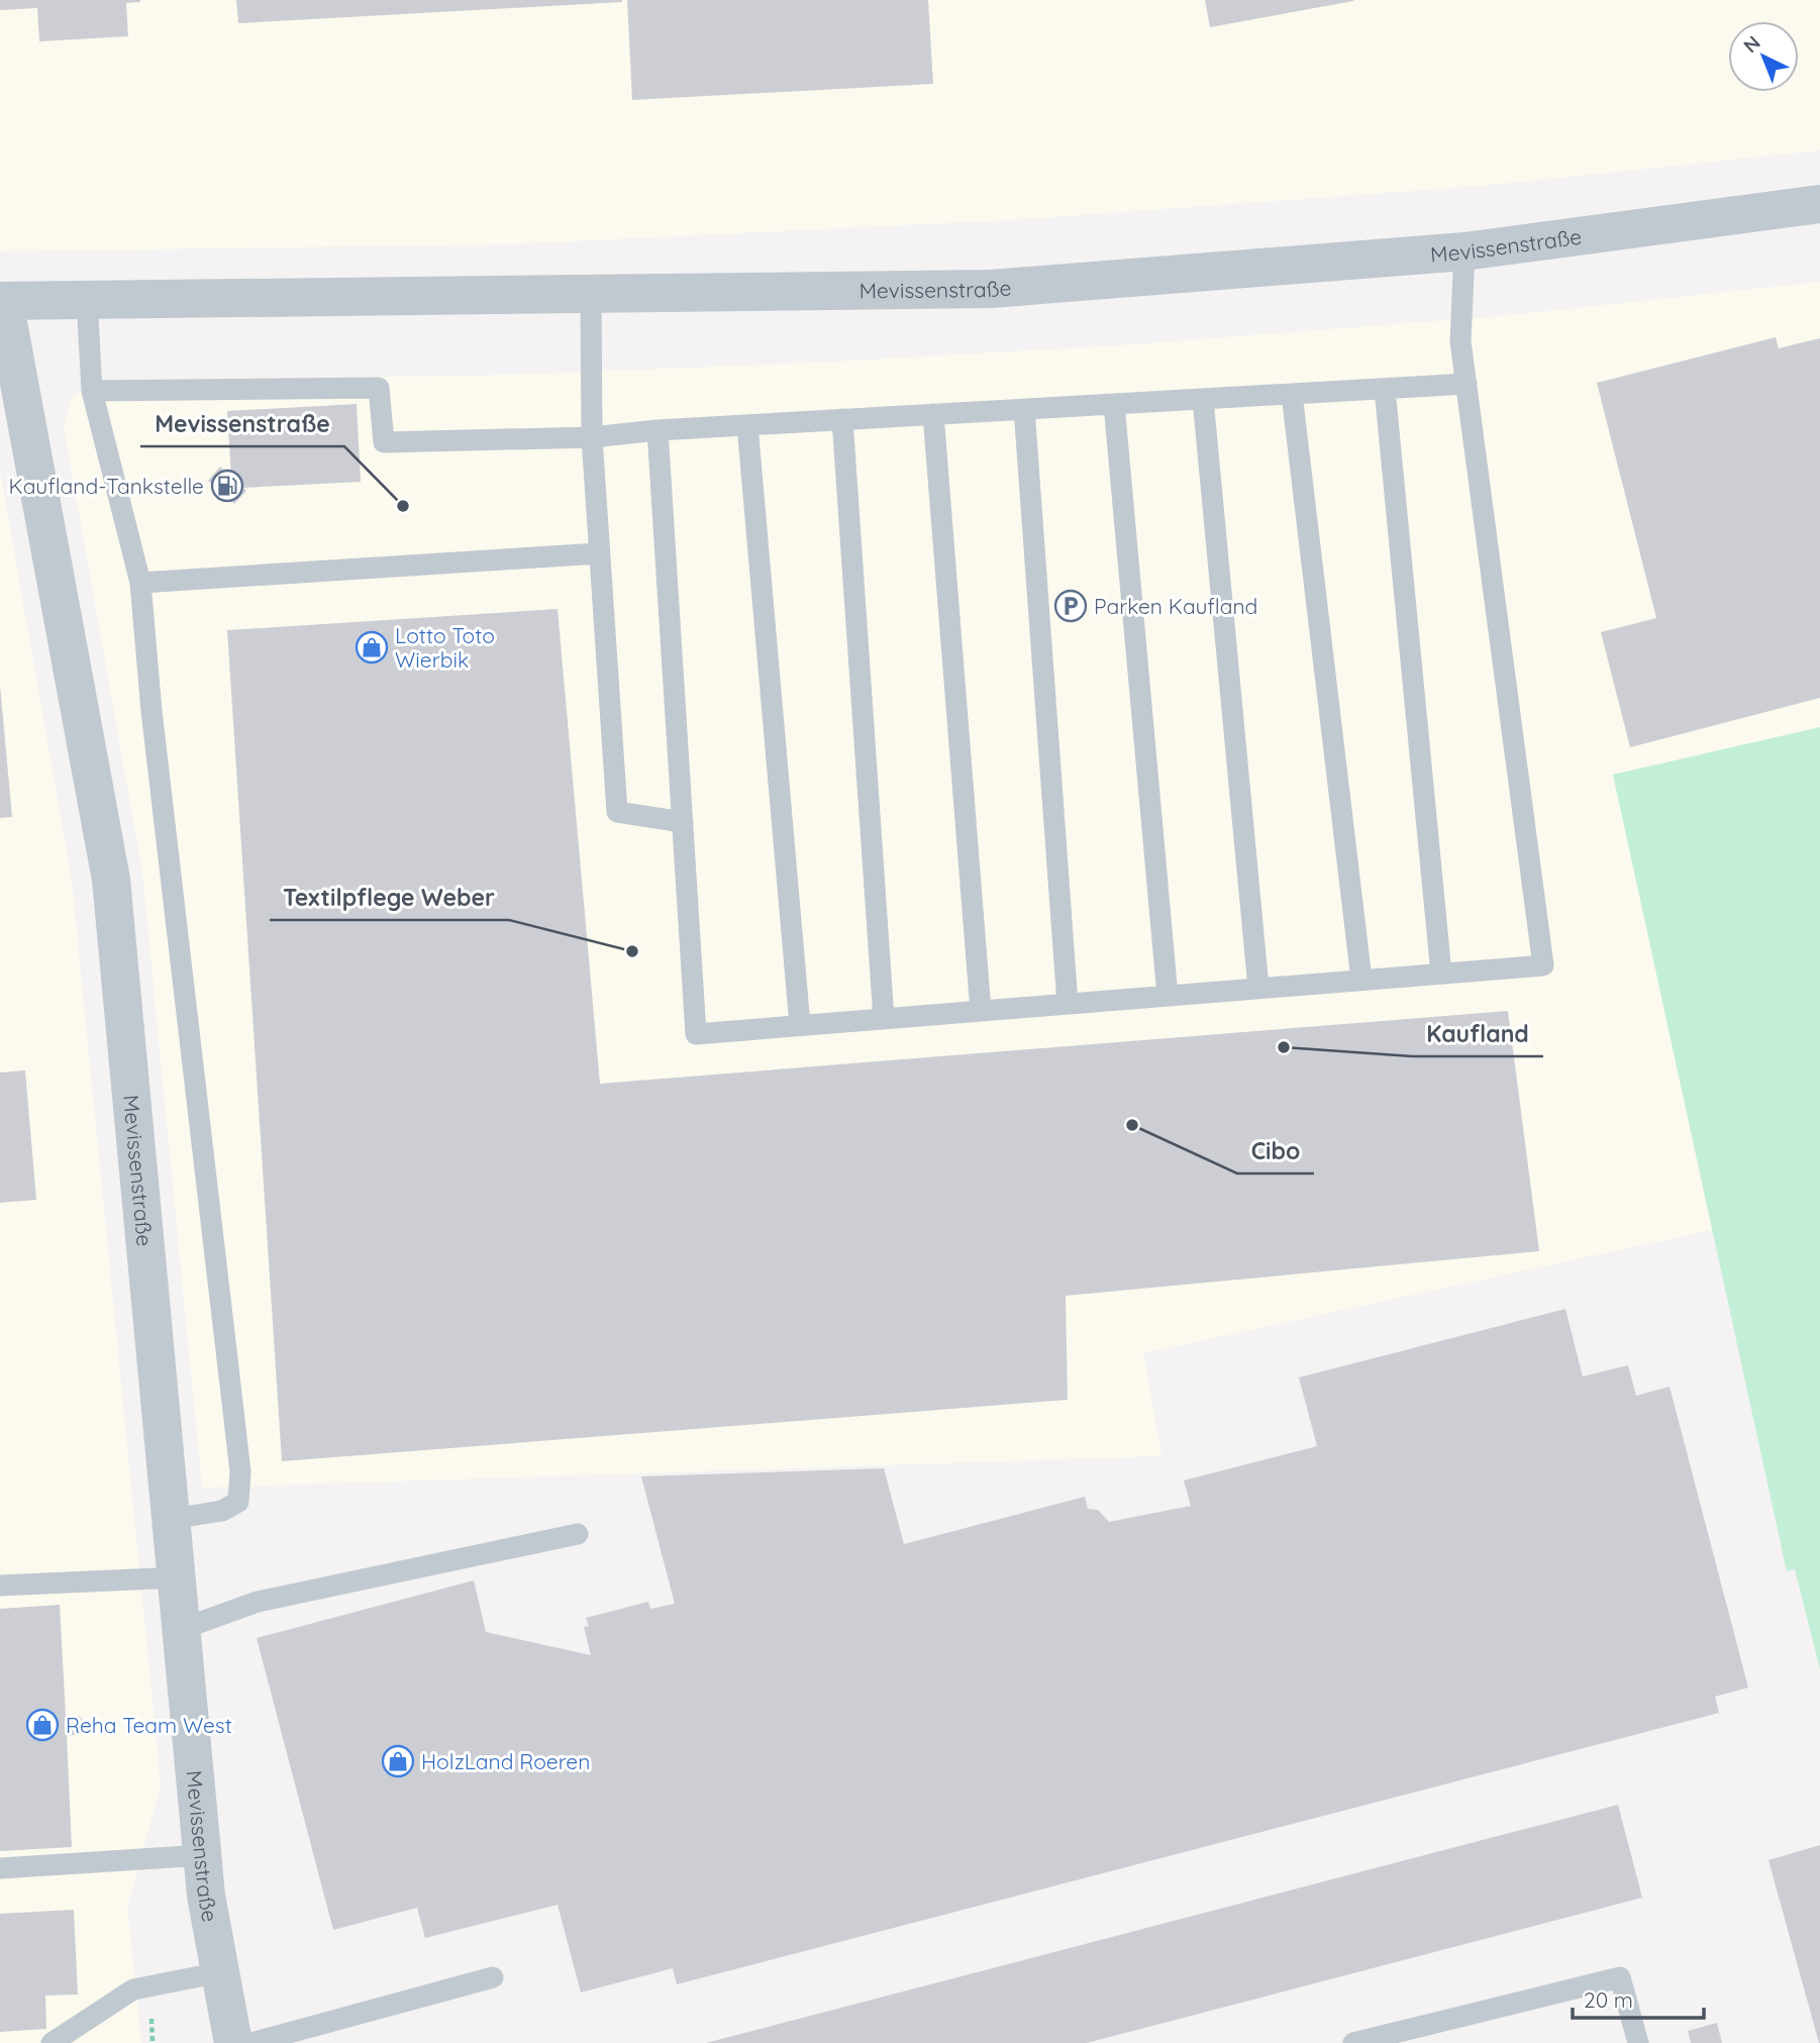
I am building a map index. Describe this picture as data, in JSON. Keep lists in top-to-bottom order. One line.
{"streets":{"street":["Mevissenstraße"]},"places":{"fuel station":["Kaufland-Tankstelle"],"other":["Mevissenstraße","Textilpflege Weber","Kaufland","Cibo"],"parking":["Parken Kaufland"],"shop":["Lotto Toto Wierbik","Reha Team West","HolzLand Roeren"]},"scale_bar":"20 m","north":"top left"}
